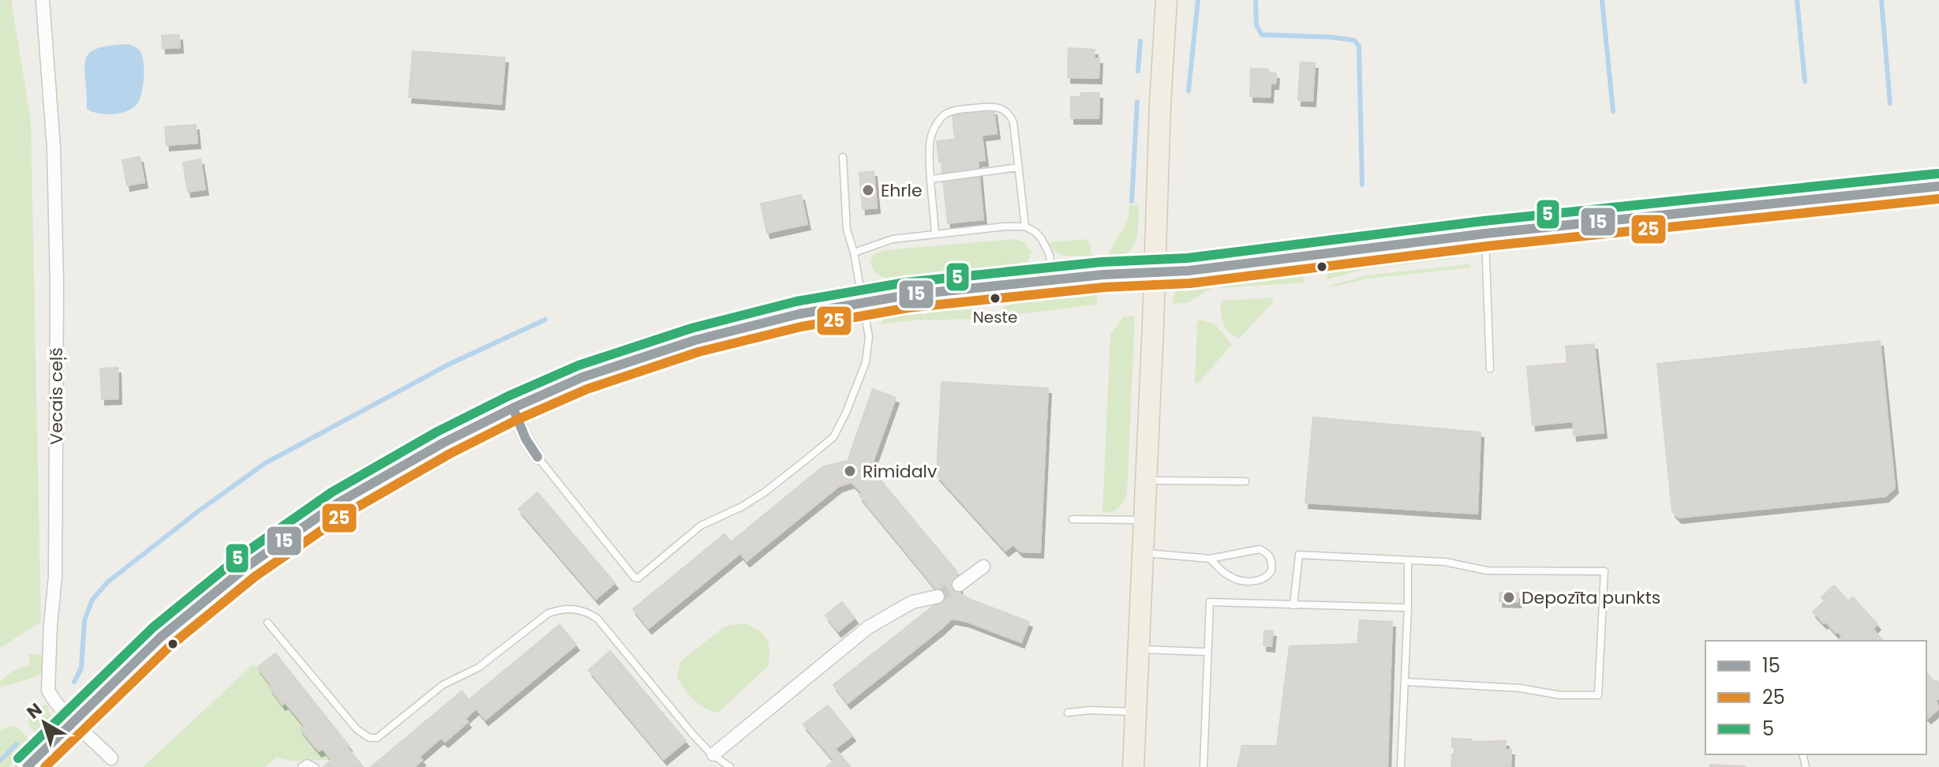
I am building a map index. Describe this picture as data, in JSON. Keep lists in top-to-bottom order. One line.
{"streets":{"street":["Vecais ceļš"]},"places":["Ehrle","Neste","Rimidalv","Depozīta punkts"],"lines":["transit line 5","transit line 15","transit line 25"],"legend":["15","25","5"],"north":"top left"}
